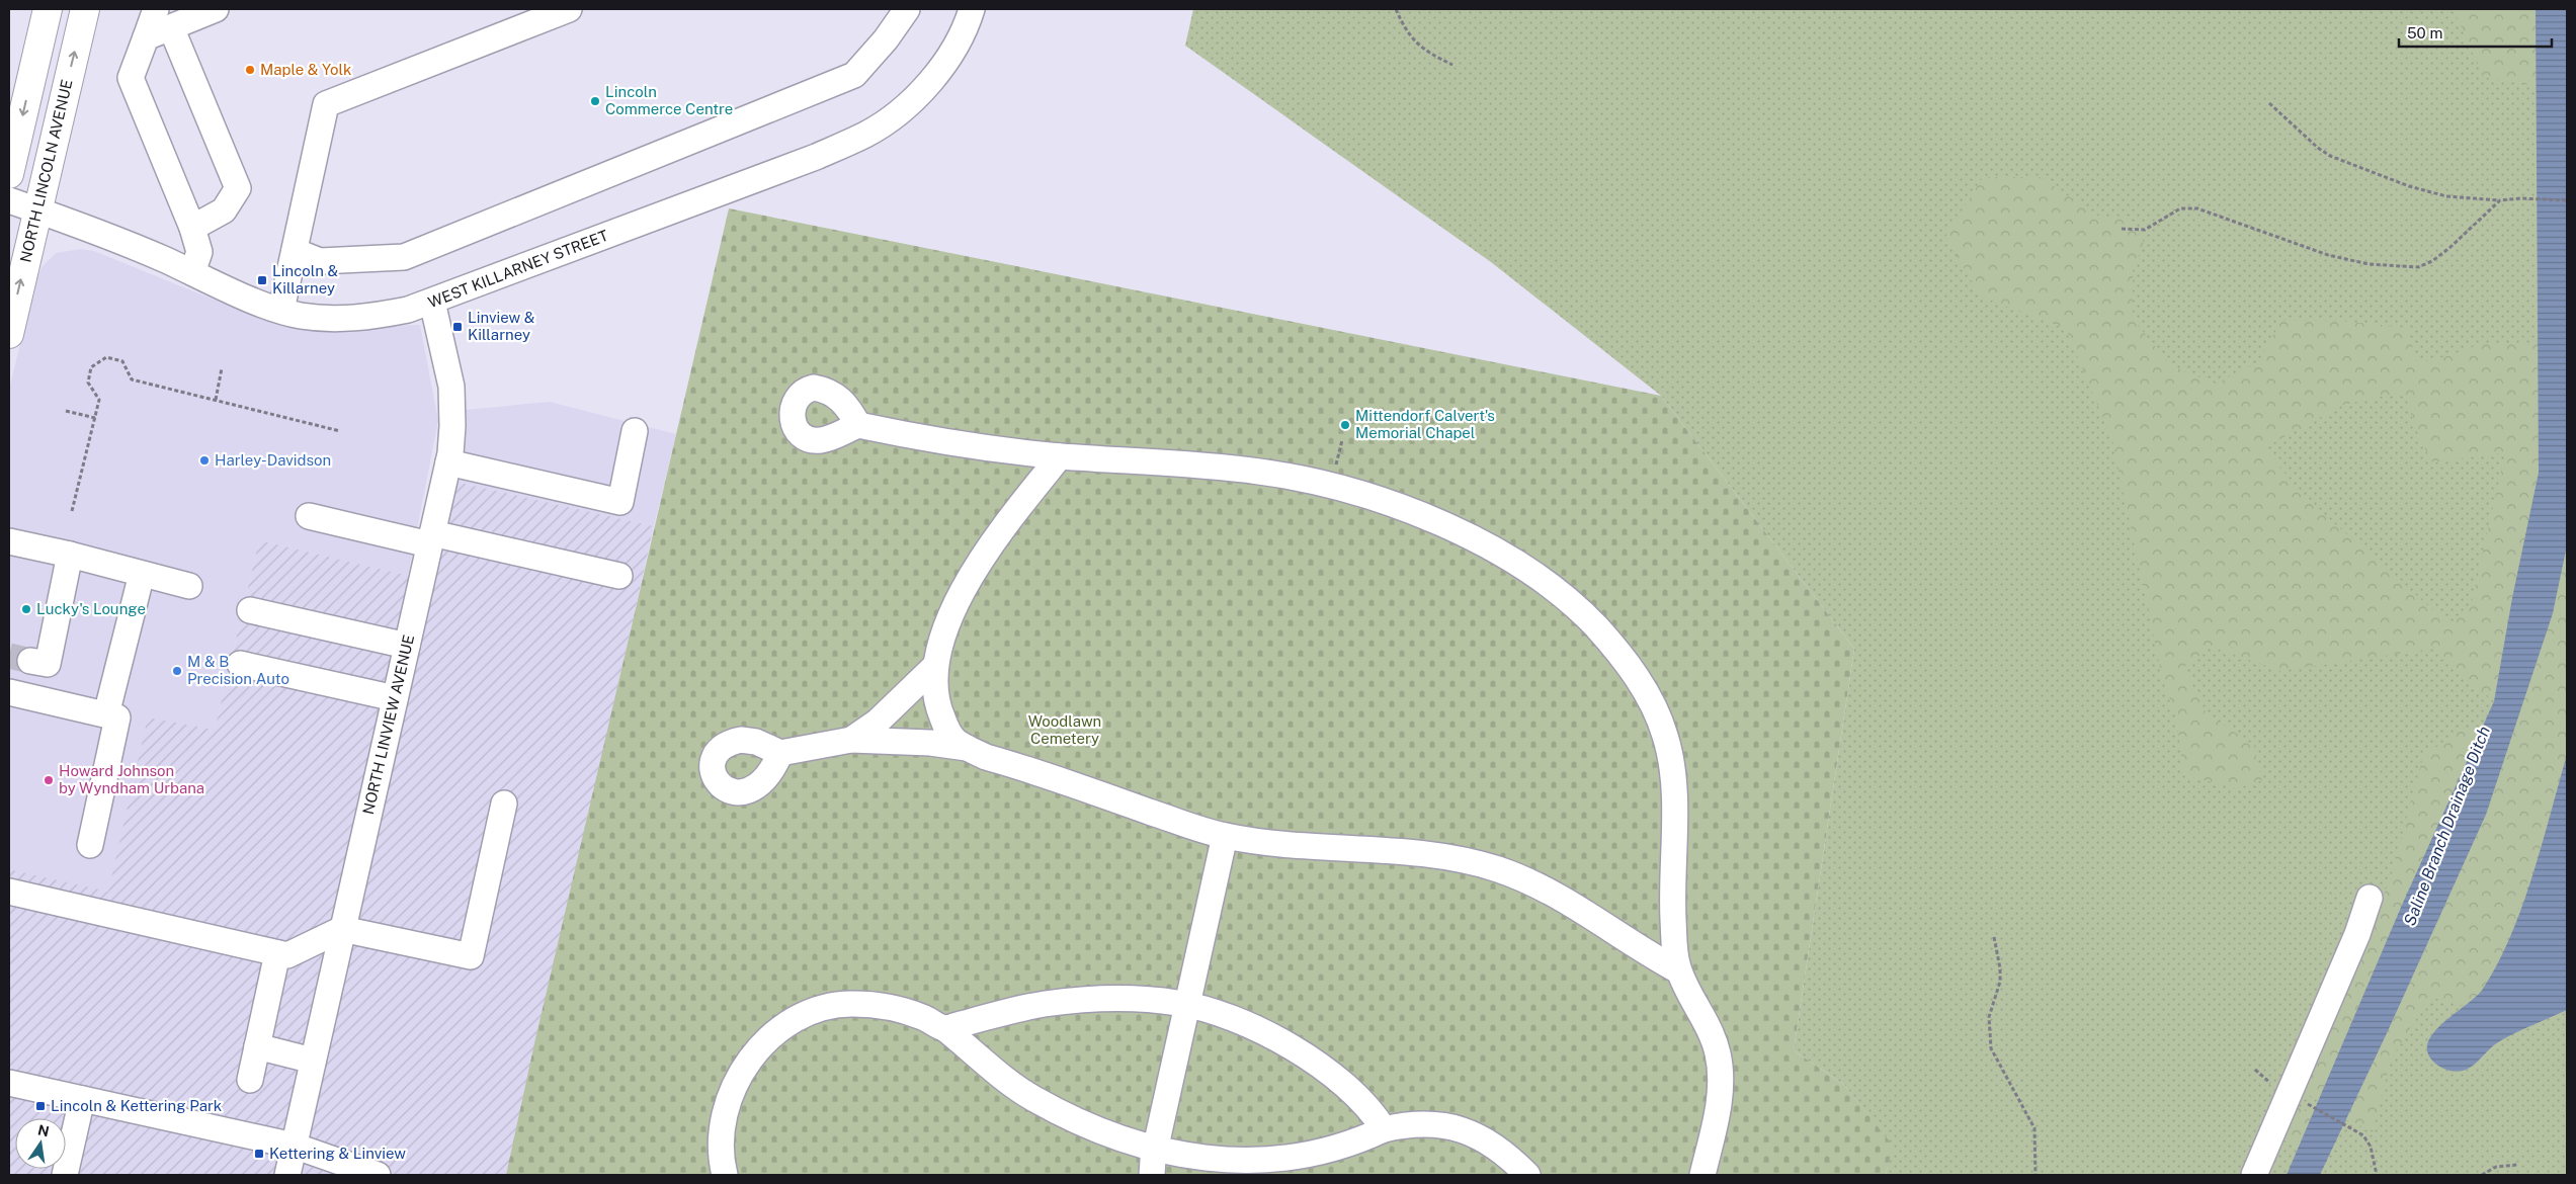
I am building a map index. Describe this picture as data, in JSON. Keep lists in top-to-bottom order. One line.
{"streets":{"main road":["NORTH LINCOLN AVENUE"],"street":["WEST KILLARNEY STREET","NORTH LINVIEW AVENUE"]},"crossings":[["NORTH LINCOLN AVENUE","WEST KILLARNEY STREET"],["WEST KILLARNEY STREET","NORTH LINVIEW AVENUE"]],"water":["Saline Branch Drainage Ditch"],"parks":["Woodlawn Cemetery"],"places":{"other":["Maple & Yolk","Lincoln Commerce Centre","Mittendorf Calvert's Memorial Chapel","Harley-Davidson","Lucky's Lounge","M & B Precision Auto","Howard Johnson by Wyndham Urbana"],"transit":["Lincoln & Killarney","Linview & Killarney","Lincoln & Kettering Park","Kettering & Linview"]},"scale_bar":"50 m","north":"top"}
